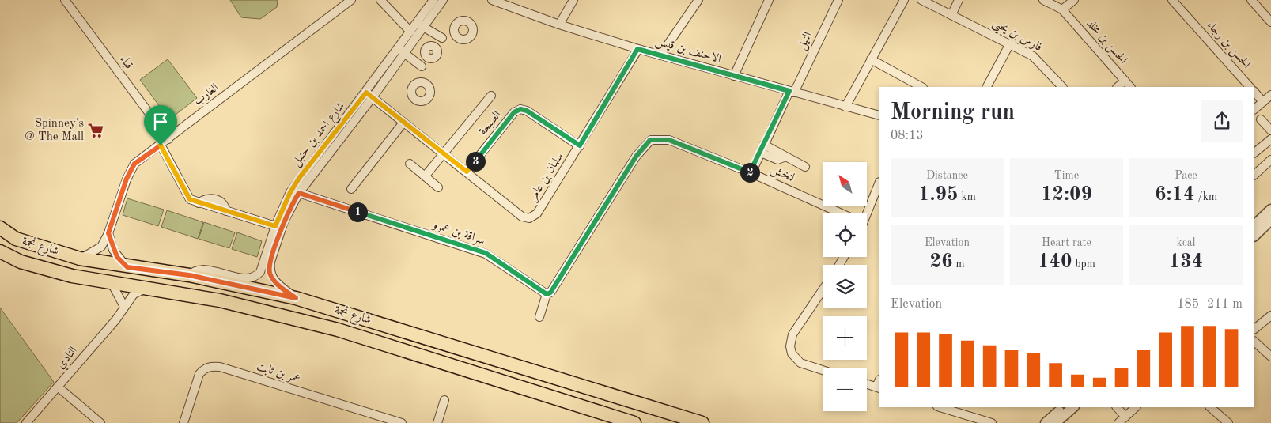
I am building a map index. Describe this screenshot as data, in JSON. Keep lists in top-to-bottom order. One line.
{"streets":{"main road":["شارع نجمة"],"street":["فارس بن يحيى","النيل","الحسن بن مخلد","الحسن بن رجاء","الاحنف بن قيس","قباء","الغارب","الصبحة","شارع احمد بن حنبل","لنخش","سلمان بن عامر","سراقة بن عمرو","النادي","عمر بن ثابت"]},"crossings":[["النيل","الاحنف بن قيس"],["النيل","لنخش"],["الاحنف بن قيس","سلمان بن عامر"],["قباء","الغارب"],["الغارب","شارع نجمة"],["الصبحة","سلمان بن عامر"],["شارع احمد بن حنبل","سلمان بن عامر"],["شارع احمد بن حنبل","سراقة بن عمرو"],["شارع احمد بن حنبل","شارع نجمة"],["لنخش","سراقة بن عمرو"],["شارع نجمة","النادي"]],"places":{"supermarket":["Spinney's @ The Mall"]},"north":"top left","page":{"heading":["Morning run","08:13"],"pins":["3","2","1"],"stats":[["Distance","1.95 km"],["Time","12:09"],["Pace","6:14 /km"],["Elevation","26 m"],["Heart rate","140 bpm"],["kcal","134"]],"map_buttons":["+","−"],"chart":["Elevation","185–211 m"]}}
